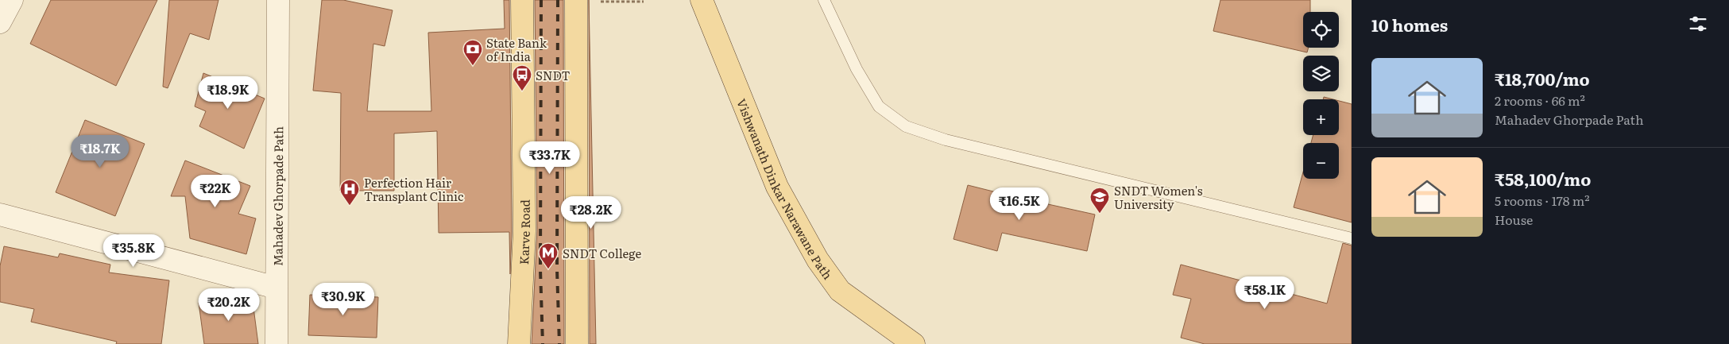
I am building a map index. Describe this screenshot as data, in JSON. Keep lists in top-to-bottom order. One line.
{"streets":{"main road":["Vishwanath Dinkar Narawane Path","Karve Road"],"street":["Mahadev Ghorpade Path"]},"places":{"bank":["State Bank of India"],"bus stop":["SNDT"],"hospital":["Perfection Hair Transplant Clinic"],"school or university":["SNDT Women's University"],"metro station":["SNDT College"]},"page":{"heading":"10 homes","map_buttons":["+","−"],"list":[{"name":"₹18,700/mo","note":"2 rooms · 66 m² · Mahadev Ghorpade Path"},{"name":"₹58,100/mo","note":"5 rooms · 178 m² · House"}],"price":["₹18.9K","₹18.7K","₹33.7K","₹22K","₹16.5K","₹28.2K","₹35.8K","₹58.1K","₹30.9K","₹20.2K"]}}
